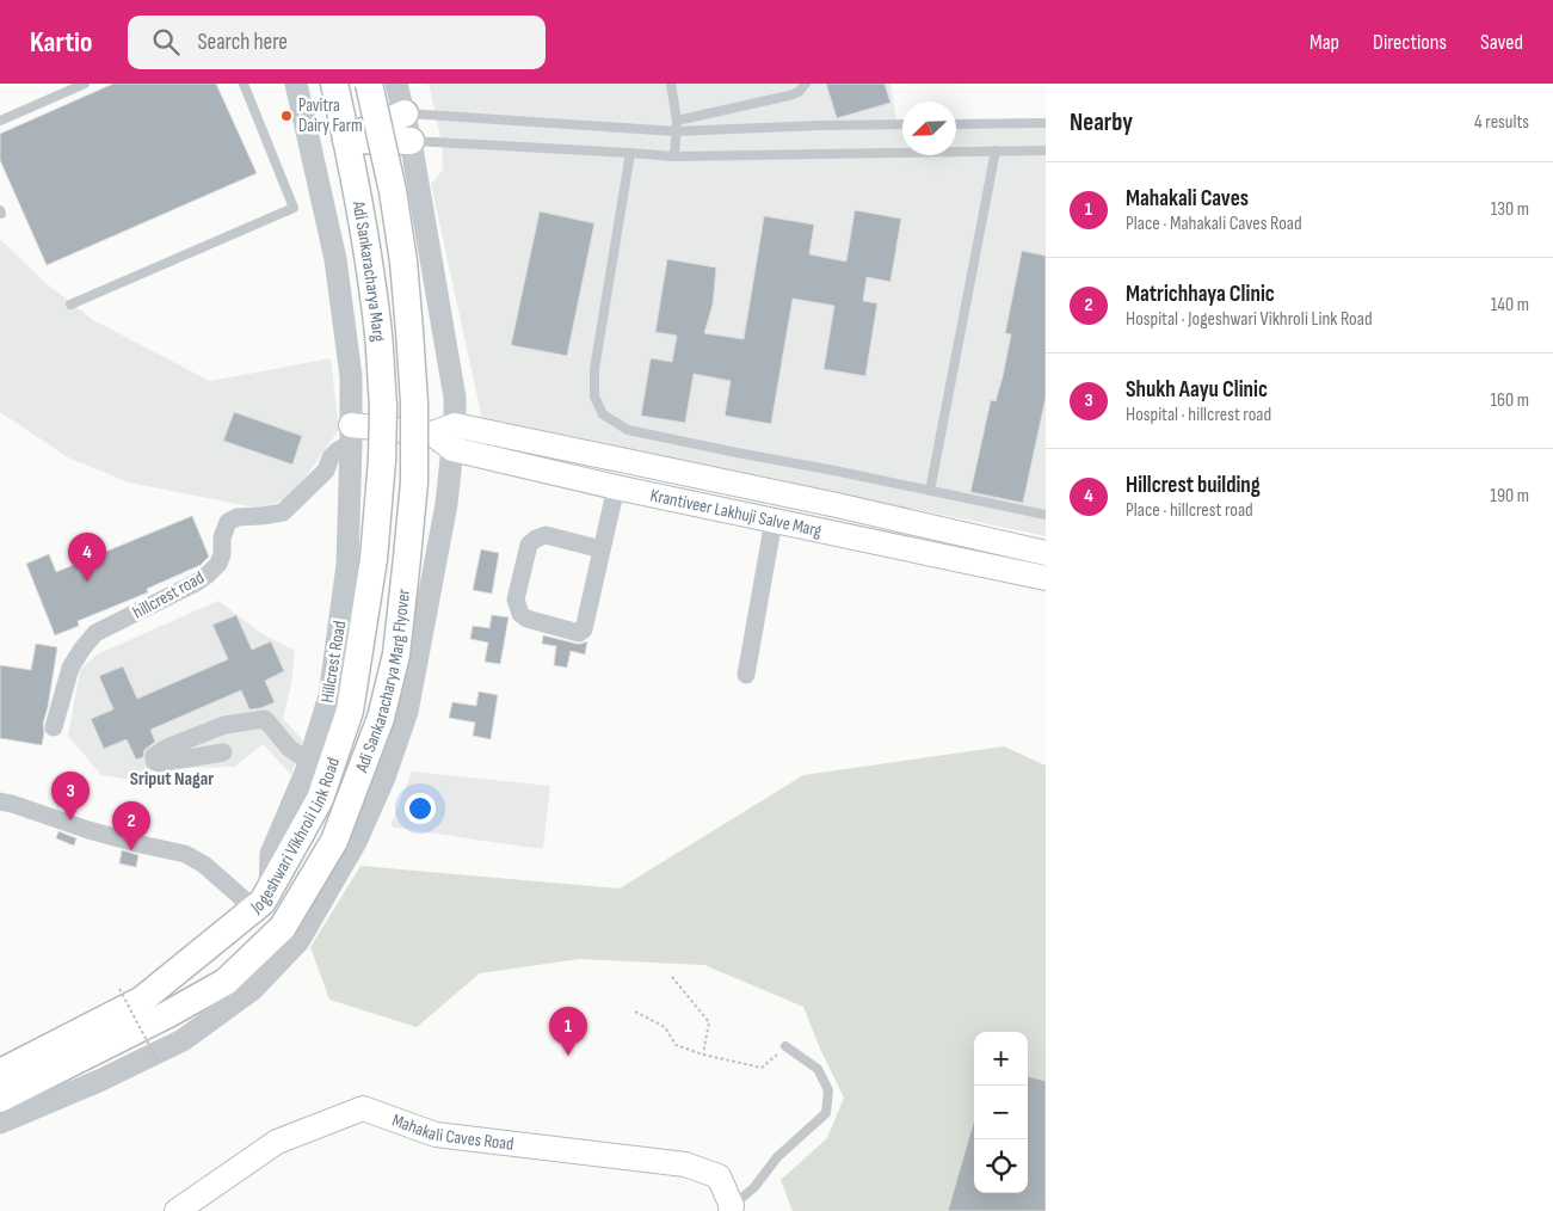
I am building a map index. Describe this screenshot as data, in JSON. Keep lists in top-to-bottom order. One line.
{"streets":{"main road":["Adi Sankaracharya Marg","Krantiveer Lakhuji Salve Marg","Adi Sankaracharya Marg Flyover","Jogeshwari Vikhroli Link Road","Mahakali Caves Road"],"street":["hillcrest road","Hillcrest Road"]},"crossings":[["Adi Sankaracharya Marg","Jogeshwari Vikhroli Link Road"],["hillcrest road","Hillcrest Road"],["Hillcrest Road","Jogeshwari Vikhroli Link Road"]],"districts":["Sriput Nagar"],"places":["Pavitra Dairy Farm"],"north":"bottom left","page":{"header":"Kartio","search":"Search here","nav":["Map","Directions","Saved"],"heading":["Nearby","4 results"],"list":[{"mark":"1","name":"Mahakali Caves","note":"Place · Mahakali Caves Road","value":"130 m"},{"mark":"2","name":"Matrichhaya Clinic","note":"Hospital · Jogeshwari Vikhroli Link Road","value":"140 m"},{"mark":"3","name":"Shukh Aayu Clinic","note":"Hospital · hillcrest road","value":"160 m"},{"mark":"4","name":"Hillcrest building","note":"Place · hillcrest road","value":"190 m"}],"pins":["4","3","2","1"],"map_buttons":["+","−"]}}
